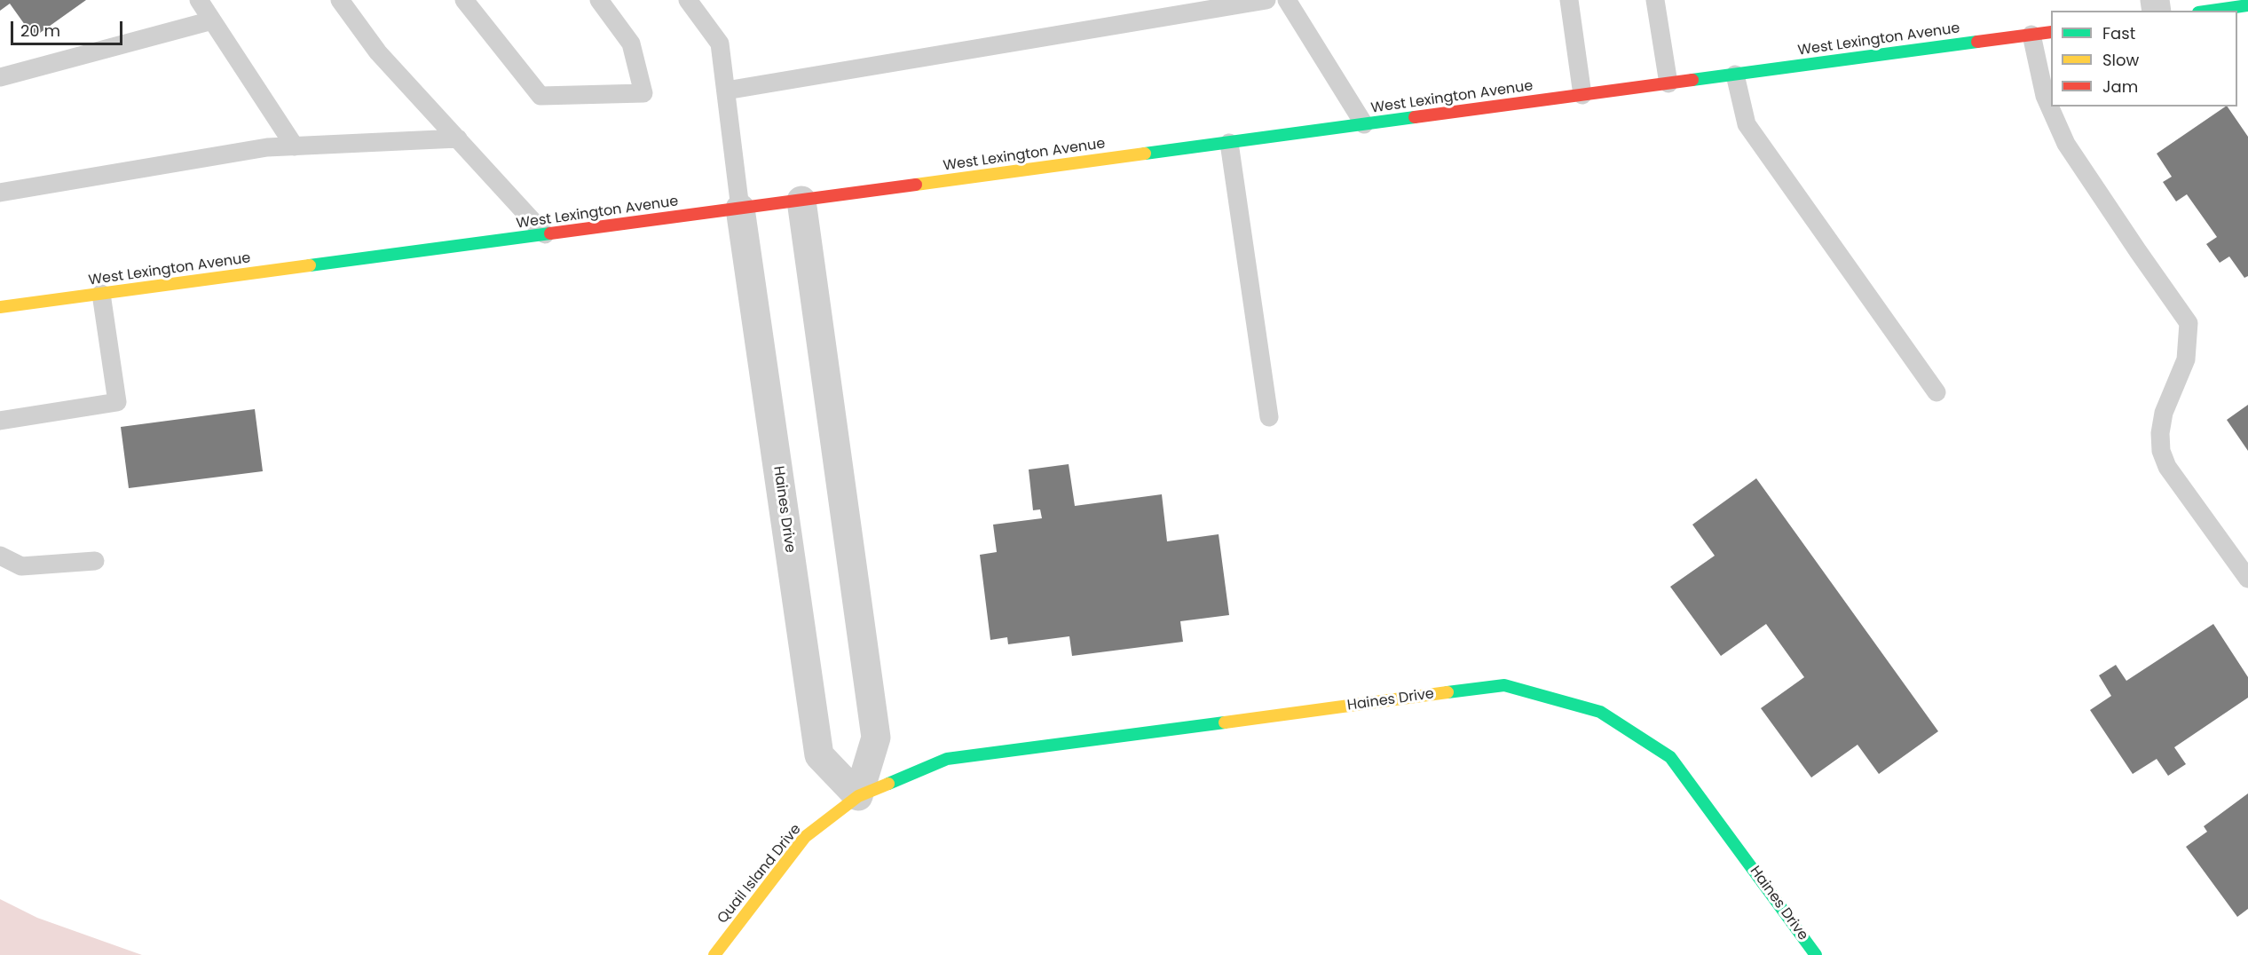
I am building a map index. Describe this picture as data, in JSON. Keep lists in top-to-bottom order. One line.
{"streets":{"main road":["West Lexington Avenue","Haines Drive","Quail Island Drive"]},"crossings":[["West Lexington Avenue","Haines Drive"],["Haines Drive","Quail Island Drive"]],"legend":["Fast","Slow","Jam"],"scale_bar":"20 m"}
